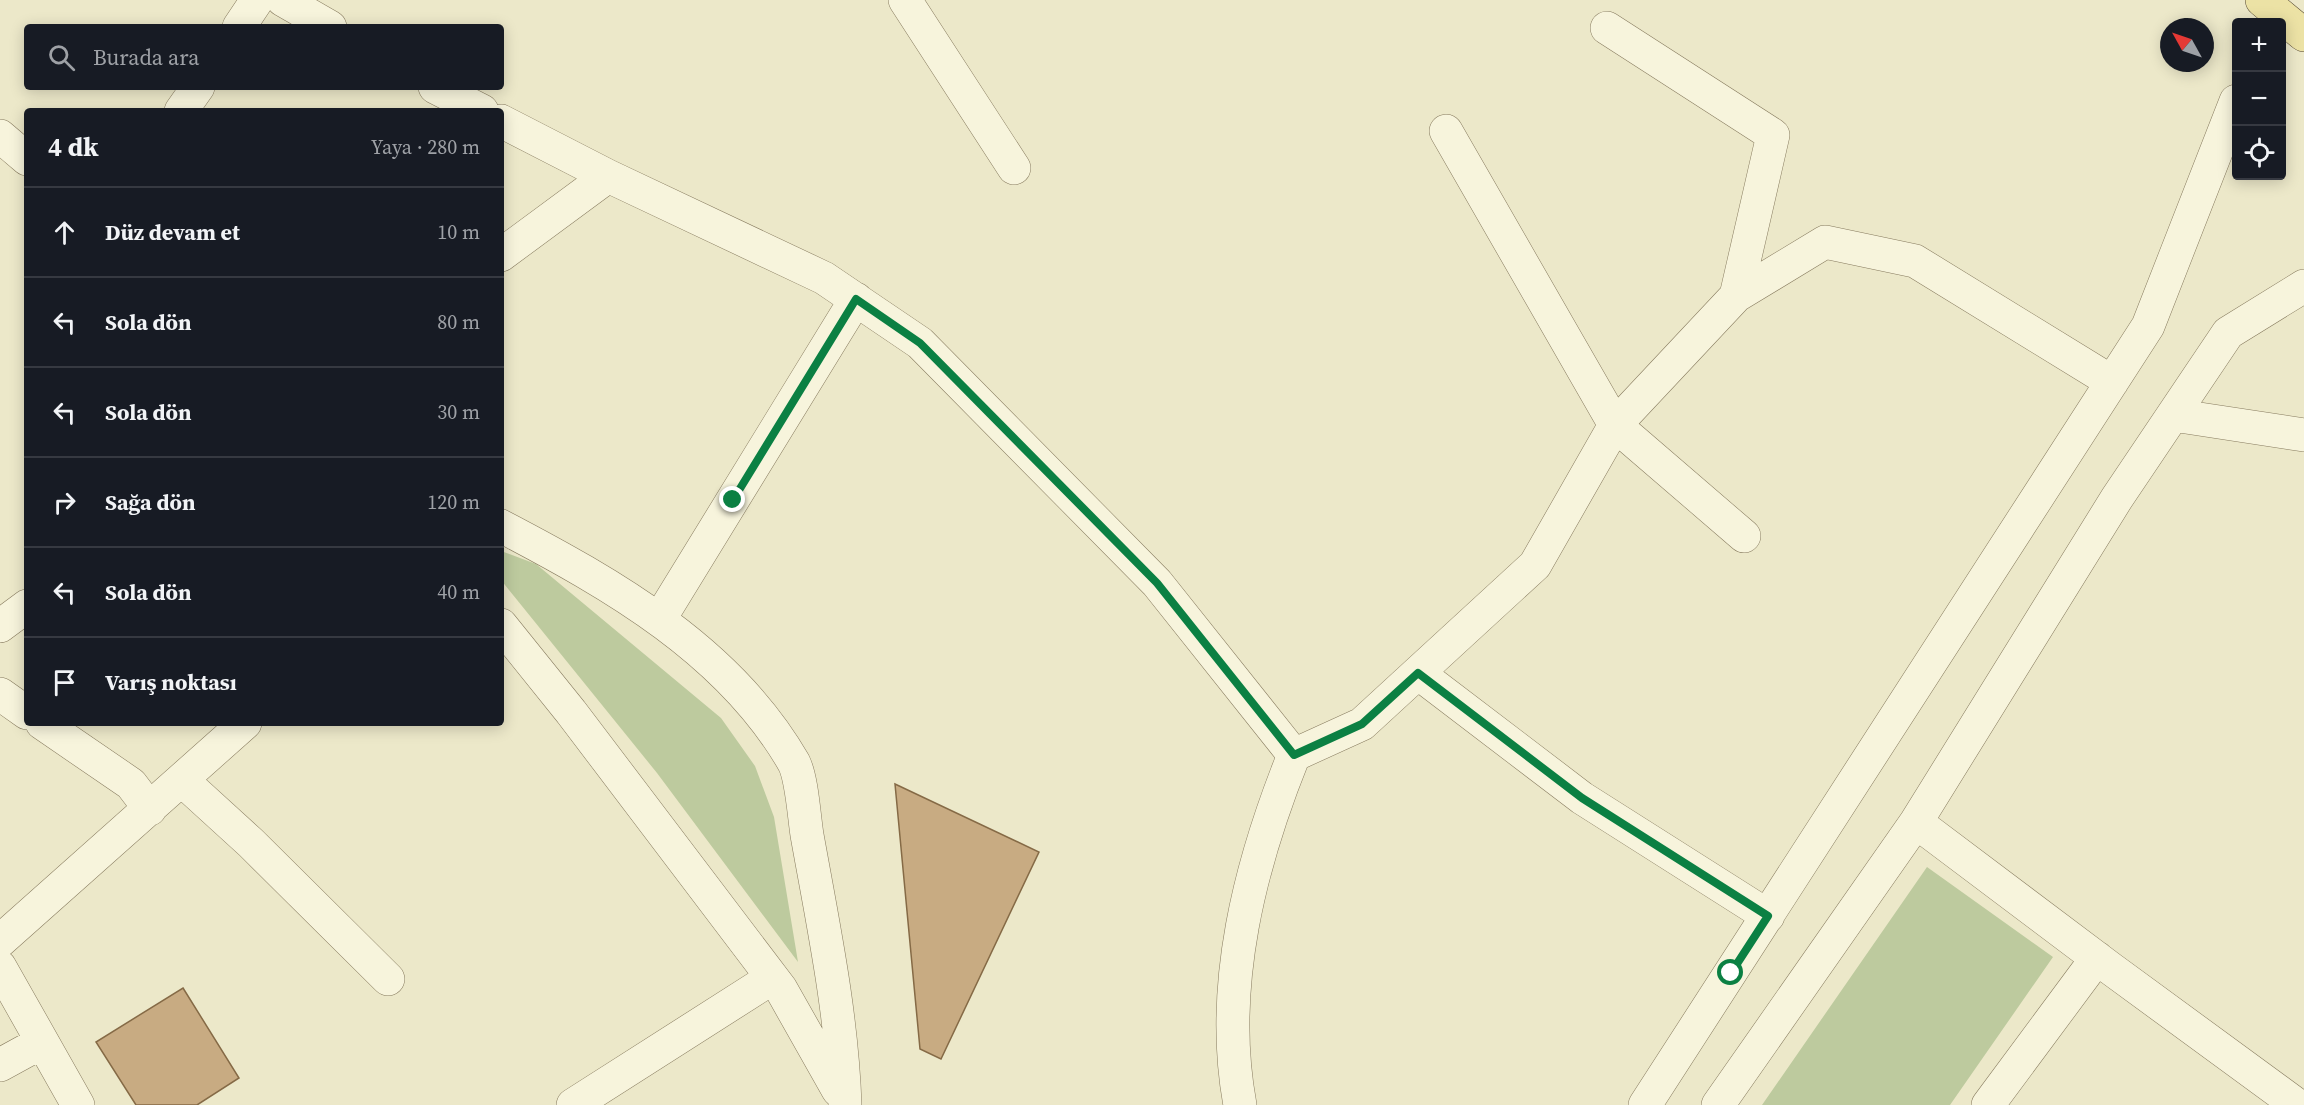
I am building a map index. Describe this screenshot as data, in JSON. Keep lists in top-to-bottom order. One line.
{"north":"top left","page":{"map_buttons":["+","−"],"search":"Burada ara","heading":["4 dk","Yaya · 280 m"],"list":[["Düz devam et","10 m"],["Sola dön","80 m"],["Sola dön","30 m"],["Sağa dön","120 m"],["Sola dön","40 m"],"Varış noktası"]}}
